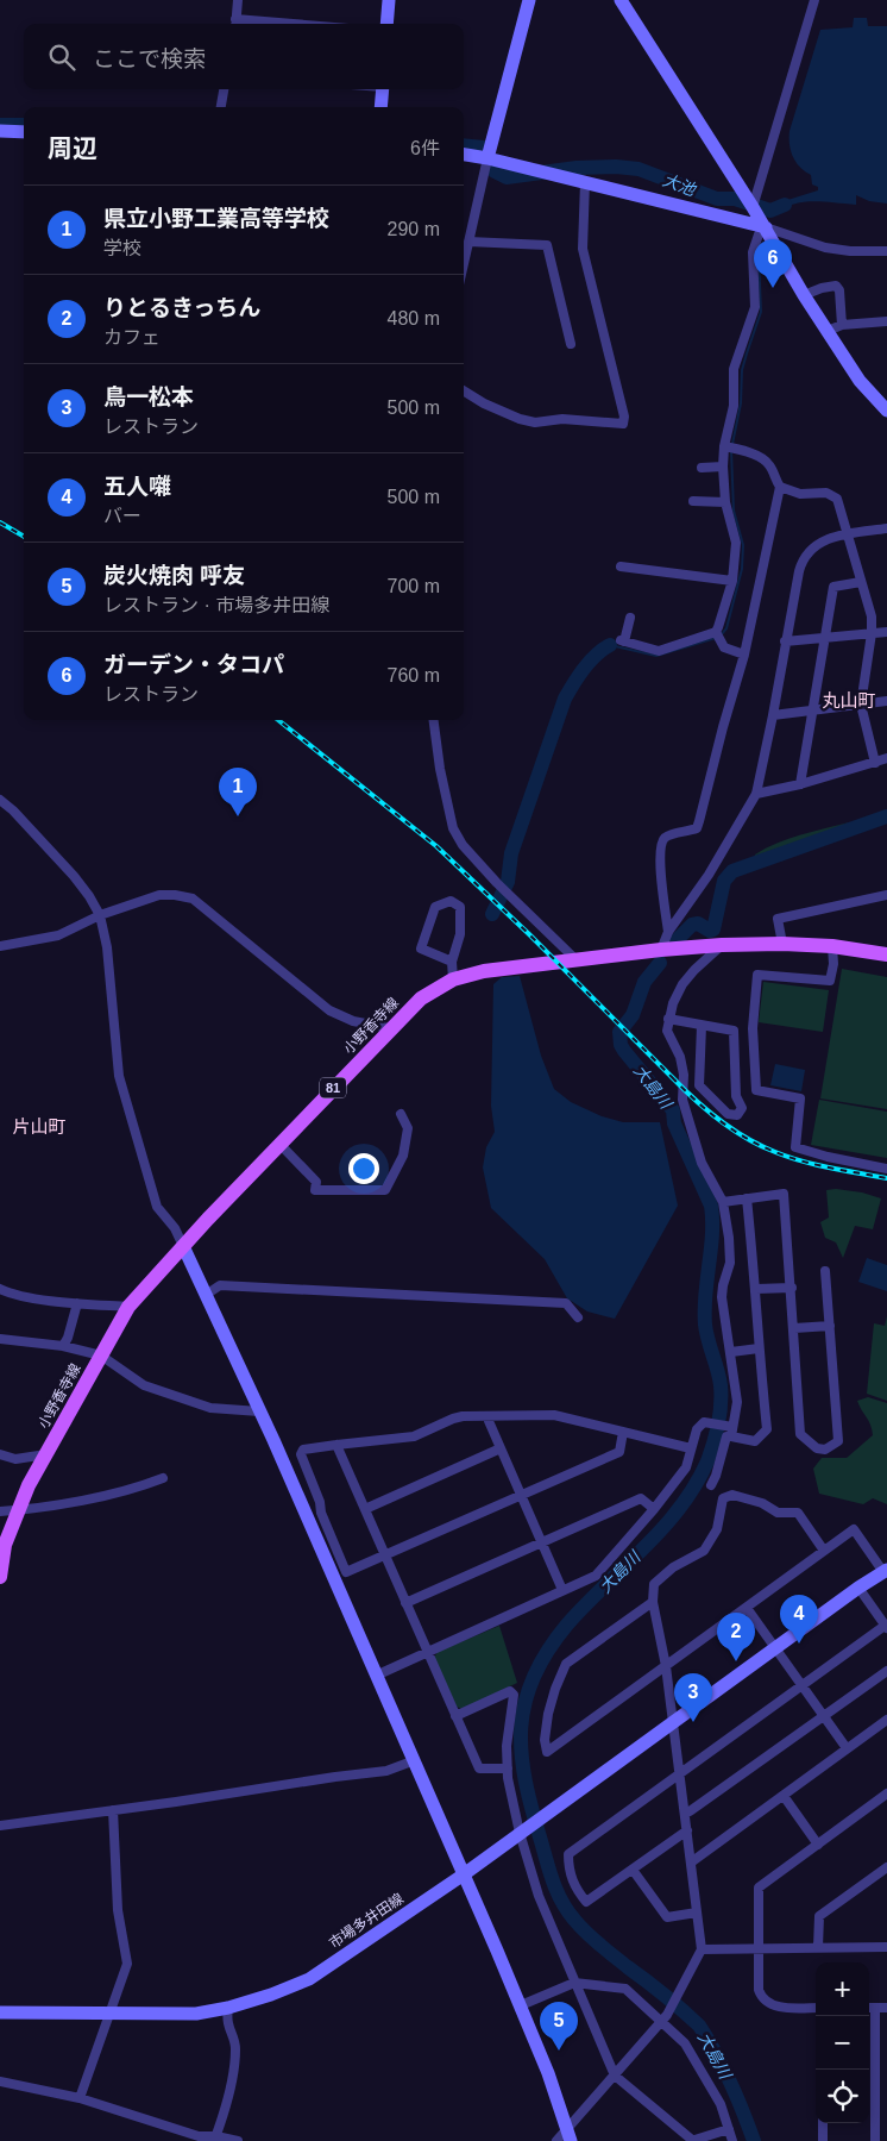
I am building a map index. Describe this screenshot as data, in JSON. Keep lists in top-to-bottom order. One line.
{"streets":{"main road":["小野香寺線","81"],"street":["市場多井田線"]},"districts":["丸山町","片山町"],"water":["大池","大島川"],"page":{"search":"ここで検索","heading":["周辺","6件"],"list":[{"mark":"1","name":"県立小野工業高等学校","note":"学校","value":"290 m"},{"mark":"2","name":"りとるきっちん","note":"カフェ","value":"480 m"},{"mark":"3","name":"鳥一松本","note":"レストラン","value":"500 m"},{"mark":"4","name":"五人囃","note":"バー","value":"500 m"},{"mark":"5","name":"炭火焼肉 呼友","note":"レストラン · 市場多井田線","value":"700 m"},{"mark":"6","name":"ガーデン・タコパ","note":"レストラン","value":"760 m"}],"pins":["6","1","4","2","3","5"],"map_buttons":["+","−"]}}
